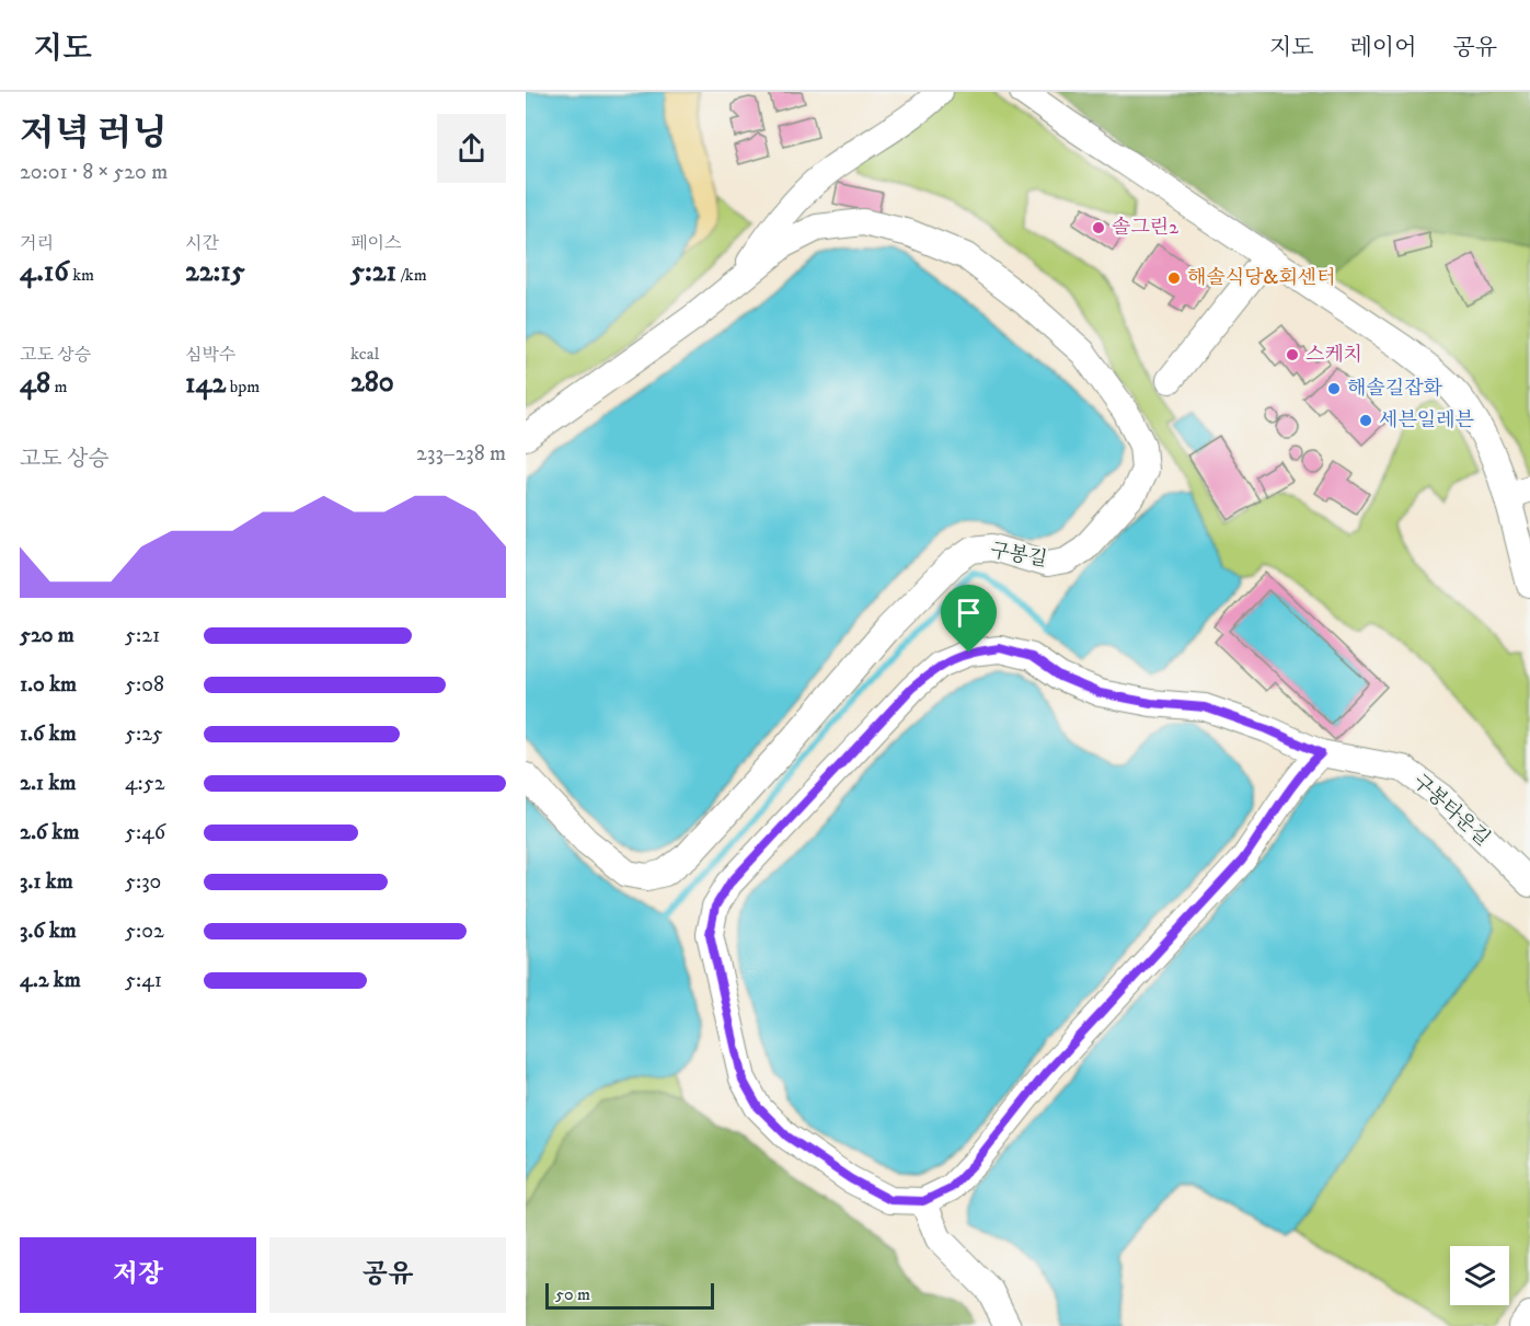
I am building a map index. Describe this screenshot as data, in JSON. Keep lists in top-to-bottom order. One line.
{"streets":{"street":["구봉길","구봉타운길"]},"places":["솔그린2","해솔식당&회센터","스케치","해솔길잡화","세븐일레븐"],"scale_bar":"50 m","page":{"header":"지도","nav":["지도","레이어","공유"],"heading":["저녁 러닝","20:01 · 8 × 520 m"],"stats":[["거리","4.16 km"],["시간","22:15"],["페이스","5:21 /km"],["고도 상승","48 m"],["심박수","142 bpm"],["kcal","280"]],"chart":["고도 상승","233–238 m"],"list":[{"name":"520 m","note":"5:21"},{"name":"1.0 km","note":"5:08"},{"name":"1.6 km","note":"5:25"},{"name":"2.1 km","note":"4:52"},{"name":"2.6 km","note":"5:46"},{"name":"3.1 km","note":"5:30"},{"name":"3.6 km","note":"5:02"},{"name":"4.2 km","note":"5:41"}],"buttons":["저장","공유"],"scale":"50 m"}}
